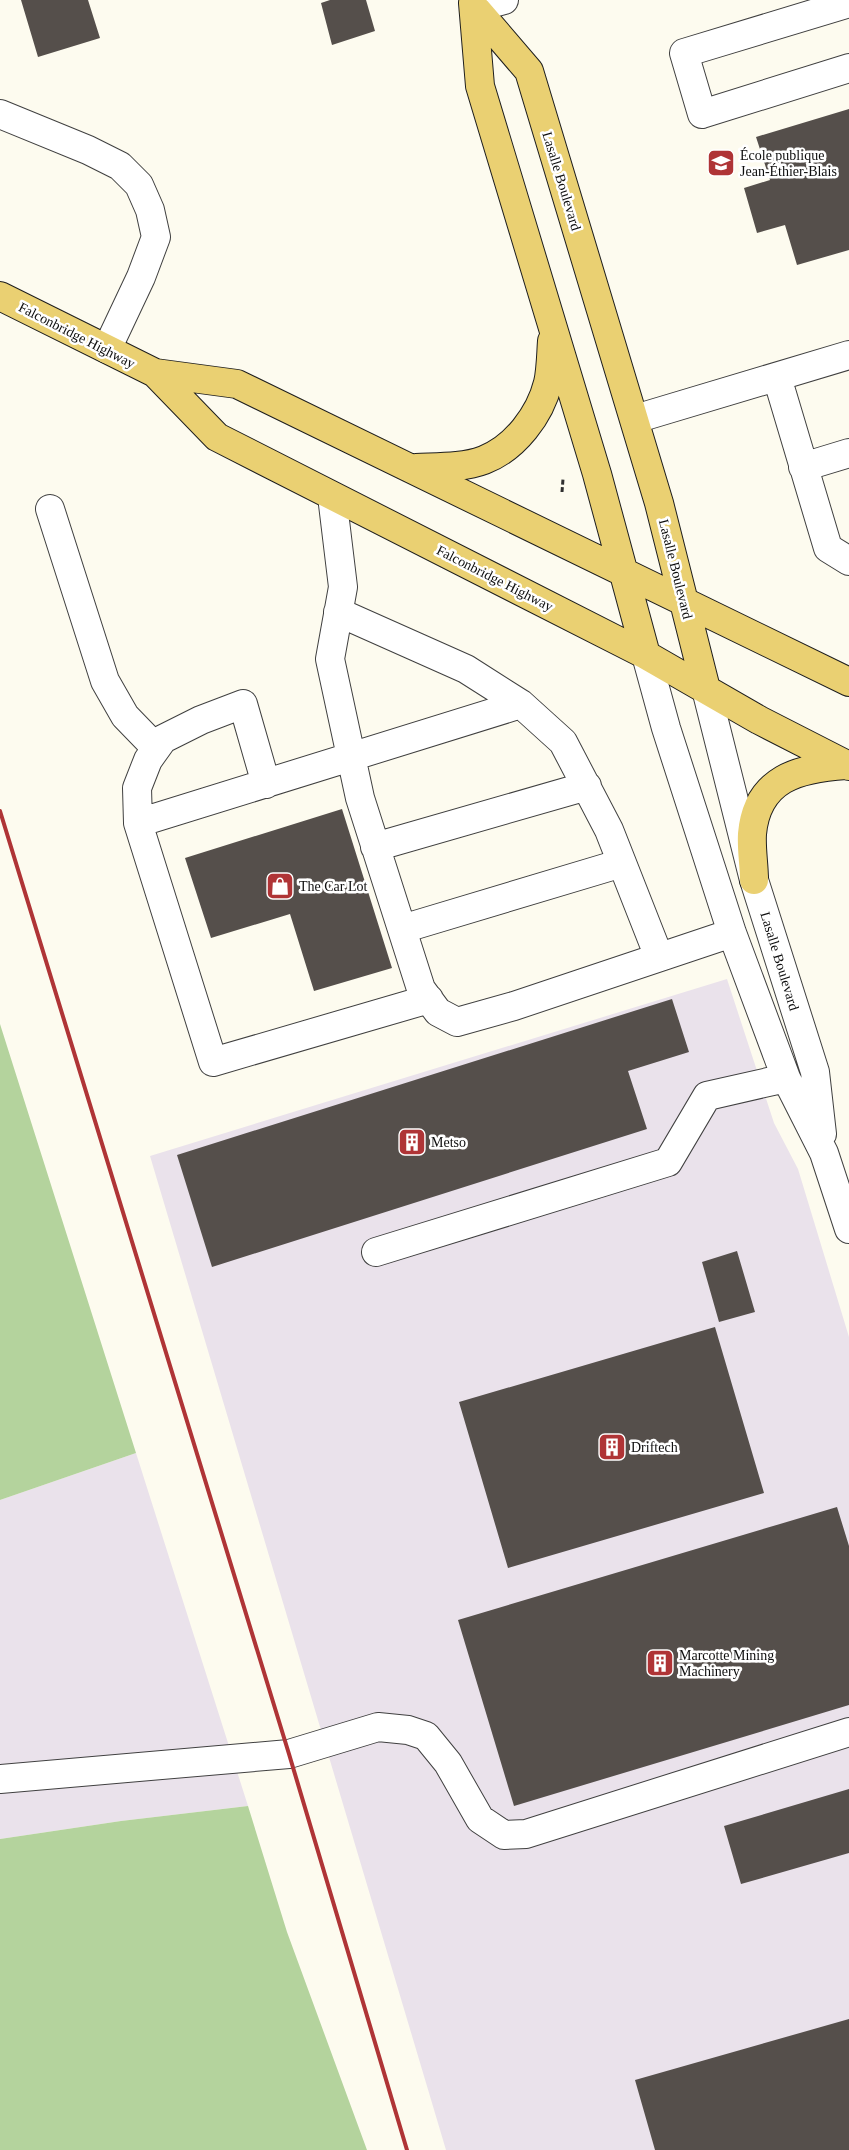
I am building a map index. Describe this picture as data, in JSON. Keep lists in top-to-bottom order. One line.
{"streets":{"main road":["Lasalle Boulevard","Falconbridge Highway"]},"crossings":[["Lasalle Boulevard","Falconbridge Highway"]],"places":{"school or university":["École publique Jean-Éthier-Blais"],"shop":["The Car Lot"],"building":["Metso","Driftech","Marcotte Mining Machinery"]}}
